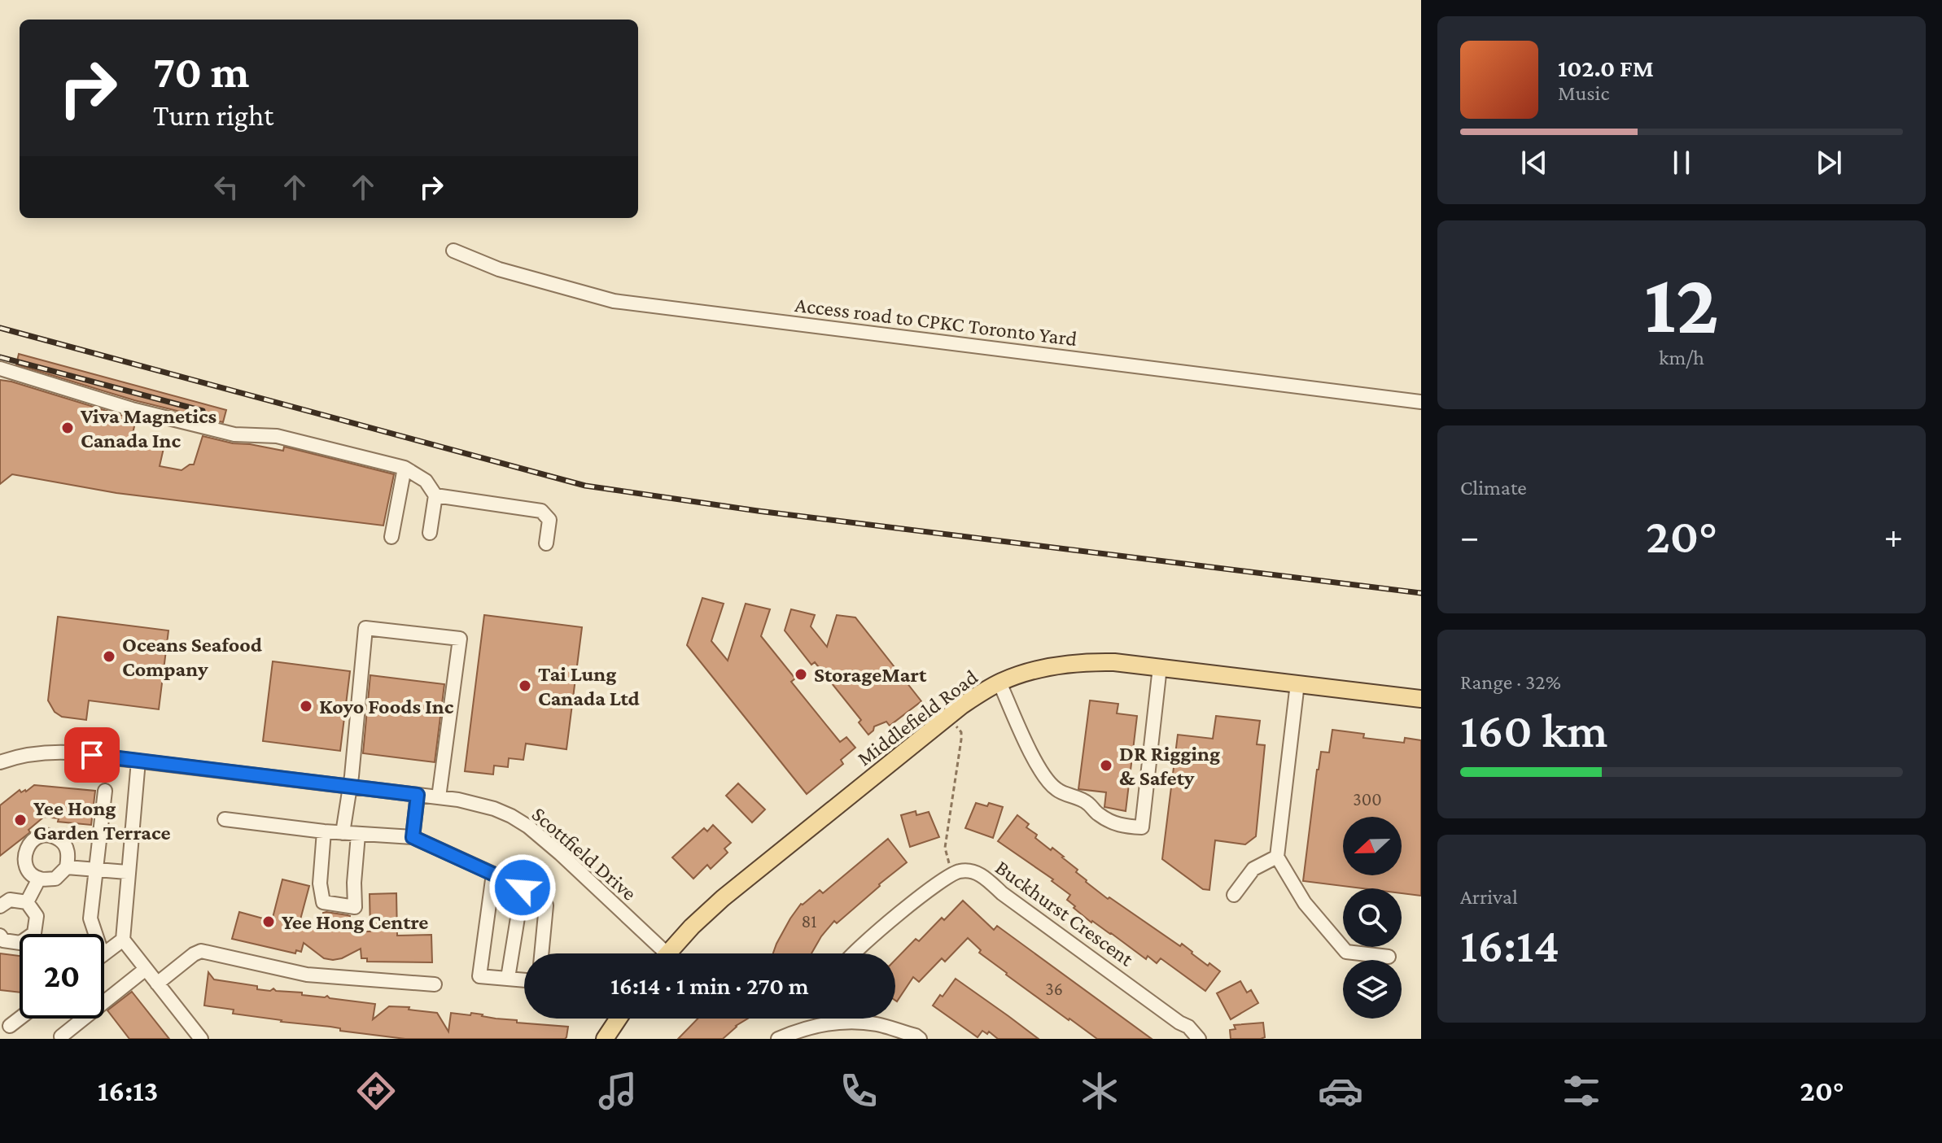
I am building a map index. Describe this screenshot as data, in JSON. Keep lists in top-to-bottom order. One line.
{"streets":{"main road":["Middlefield Road"],"street":["Access road to CPKC Toronto Yard","Scottfield Drive","Buckhurst Crescent"]},"places":["Viva Magnetics Canada Inc","Oceans Seafood Company","StorageMart","Tai Lung Canada Ltd","Koyo Foods Inc","DR Rigging & Safety","Yee Hong Garden Terrace","Yee Hong Centre"],"house_numbers":["300","81","36"],"north":"left","page":{"turn":["70 m","Turn right"],"song":["102.0 FM","Music"],"tile":[["12","km/h"],"Climate",["Range · 32%","160 km"],["Arrival","16:14"]],"heat":["−","20°","+"],"limit":"20","trip":"16:14 · 1 min · 270 m","tabs":["16:13","20°"]}}
